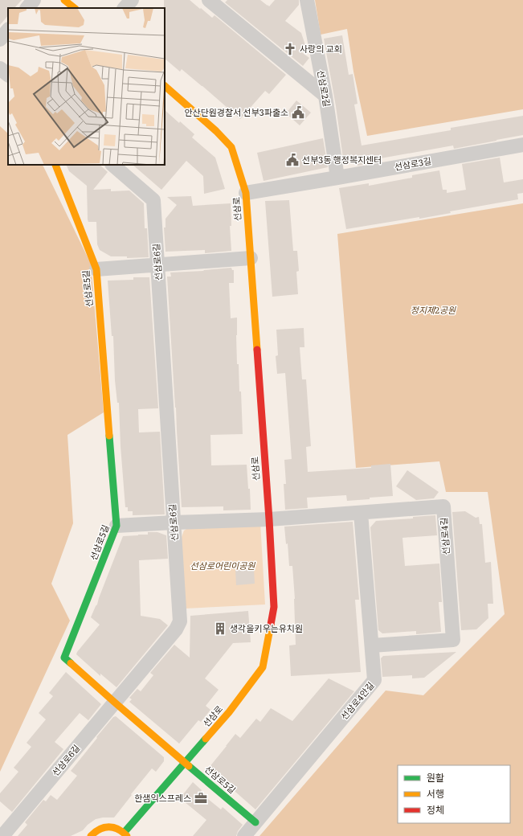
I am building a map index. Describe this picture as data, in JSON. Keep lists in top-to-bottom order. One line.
{"streets":{"street":["선삼로2길","선삼로3길","선삼로","선삼로6길","선삼로5길","선삼로4길","선삼로4안길"]},"crossings":[["선삼로2길","선삼로3길"],["선삼로3길","선삼로"],["선삼로","선삼로5길"],["선삼로","선삼로4길"],["선삼로6길","선삼로5길"],["선삼로6길","선삼로4길"],["선삼로5길","선삼로4길"],["선삼로5길","선삼로4안길"],["선삼로4길","선삼로4안길"]],"parks":["정지제2공원","선삼로어린이공원"],"places":{"church":["사랑의 교회"],"public building":["안산단원경찰서 선부3파출소","선부3동 행정복지센터"],"building":["생각을키우는유치원"],"office":["한샘익스프레스"]},"legend":["원활","서행","정체"]}
